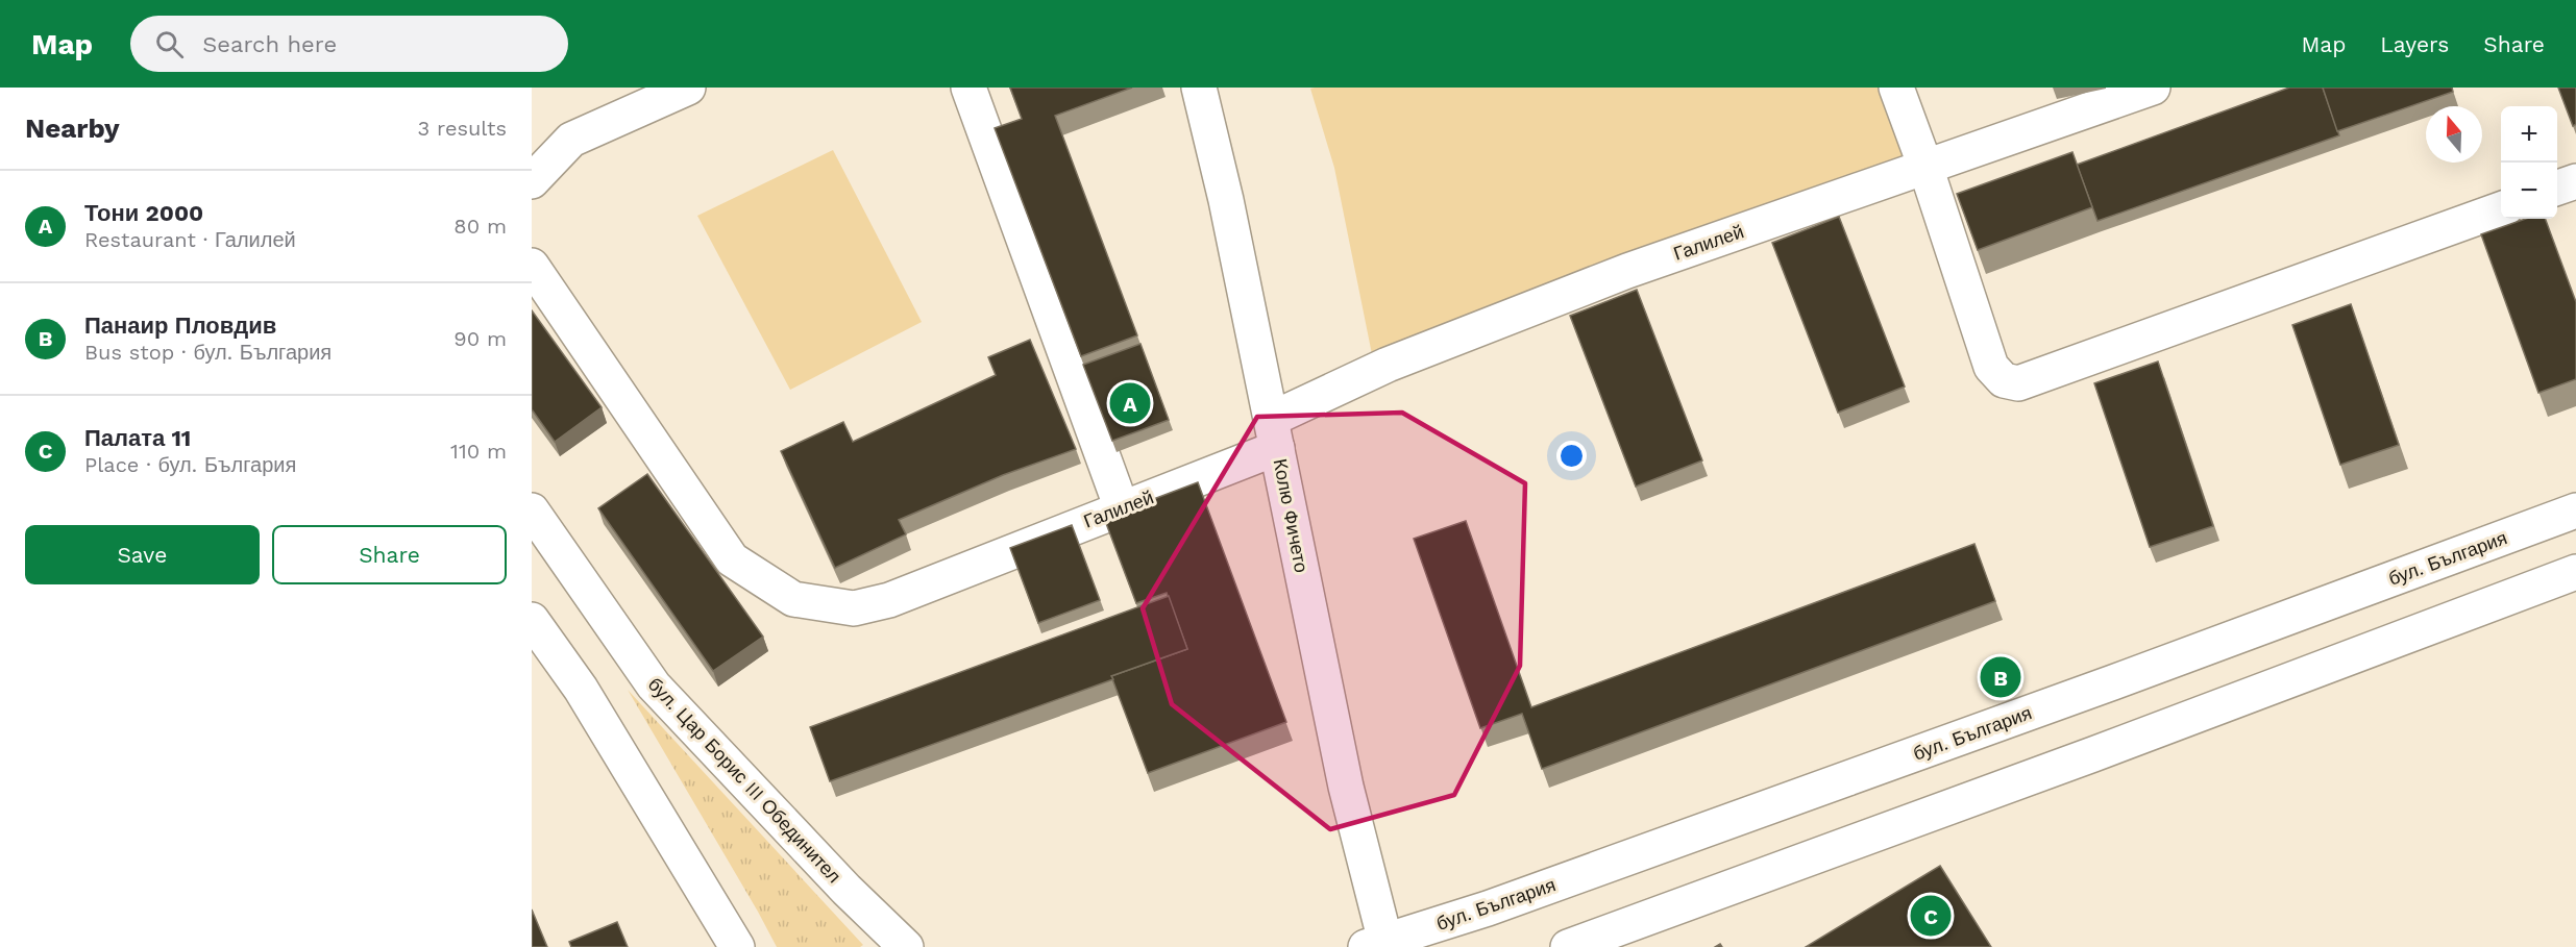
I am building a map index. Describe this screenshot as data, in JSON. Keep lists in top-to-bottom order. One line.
{"streets":{"street":["Галилей","Колю Фичето","бул. България","бул. Цар Борис III Обединител"]},"crossings":[["Галилей","Колю Фичето"],["Колю Фичето","бул. България"]],"north":"top","page":{"header":"Map","search":"Search here","nav":["Map","Layers","Share"],"heading":["Nearby","3 results"],"map_buttons":["+","−"],"list":[{"mark":"A","name":"Тони 2000","note":"Restaurant · Галилей","value":"80 m"},{"mark":"B","name":"Панаир Пловдив","note":"Bus stop · бул. България","value":"90 m"},{"mark":"C","name":"Палата 11","note":"Place · бул. България","value":"110 m"}],"pins":["A","B","C"],"buttons":["Save","Share"]}}
